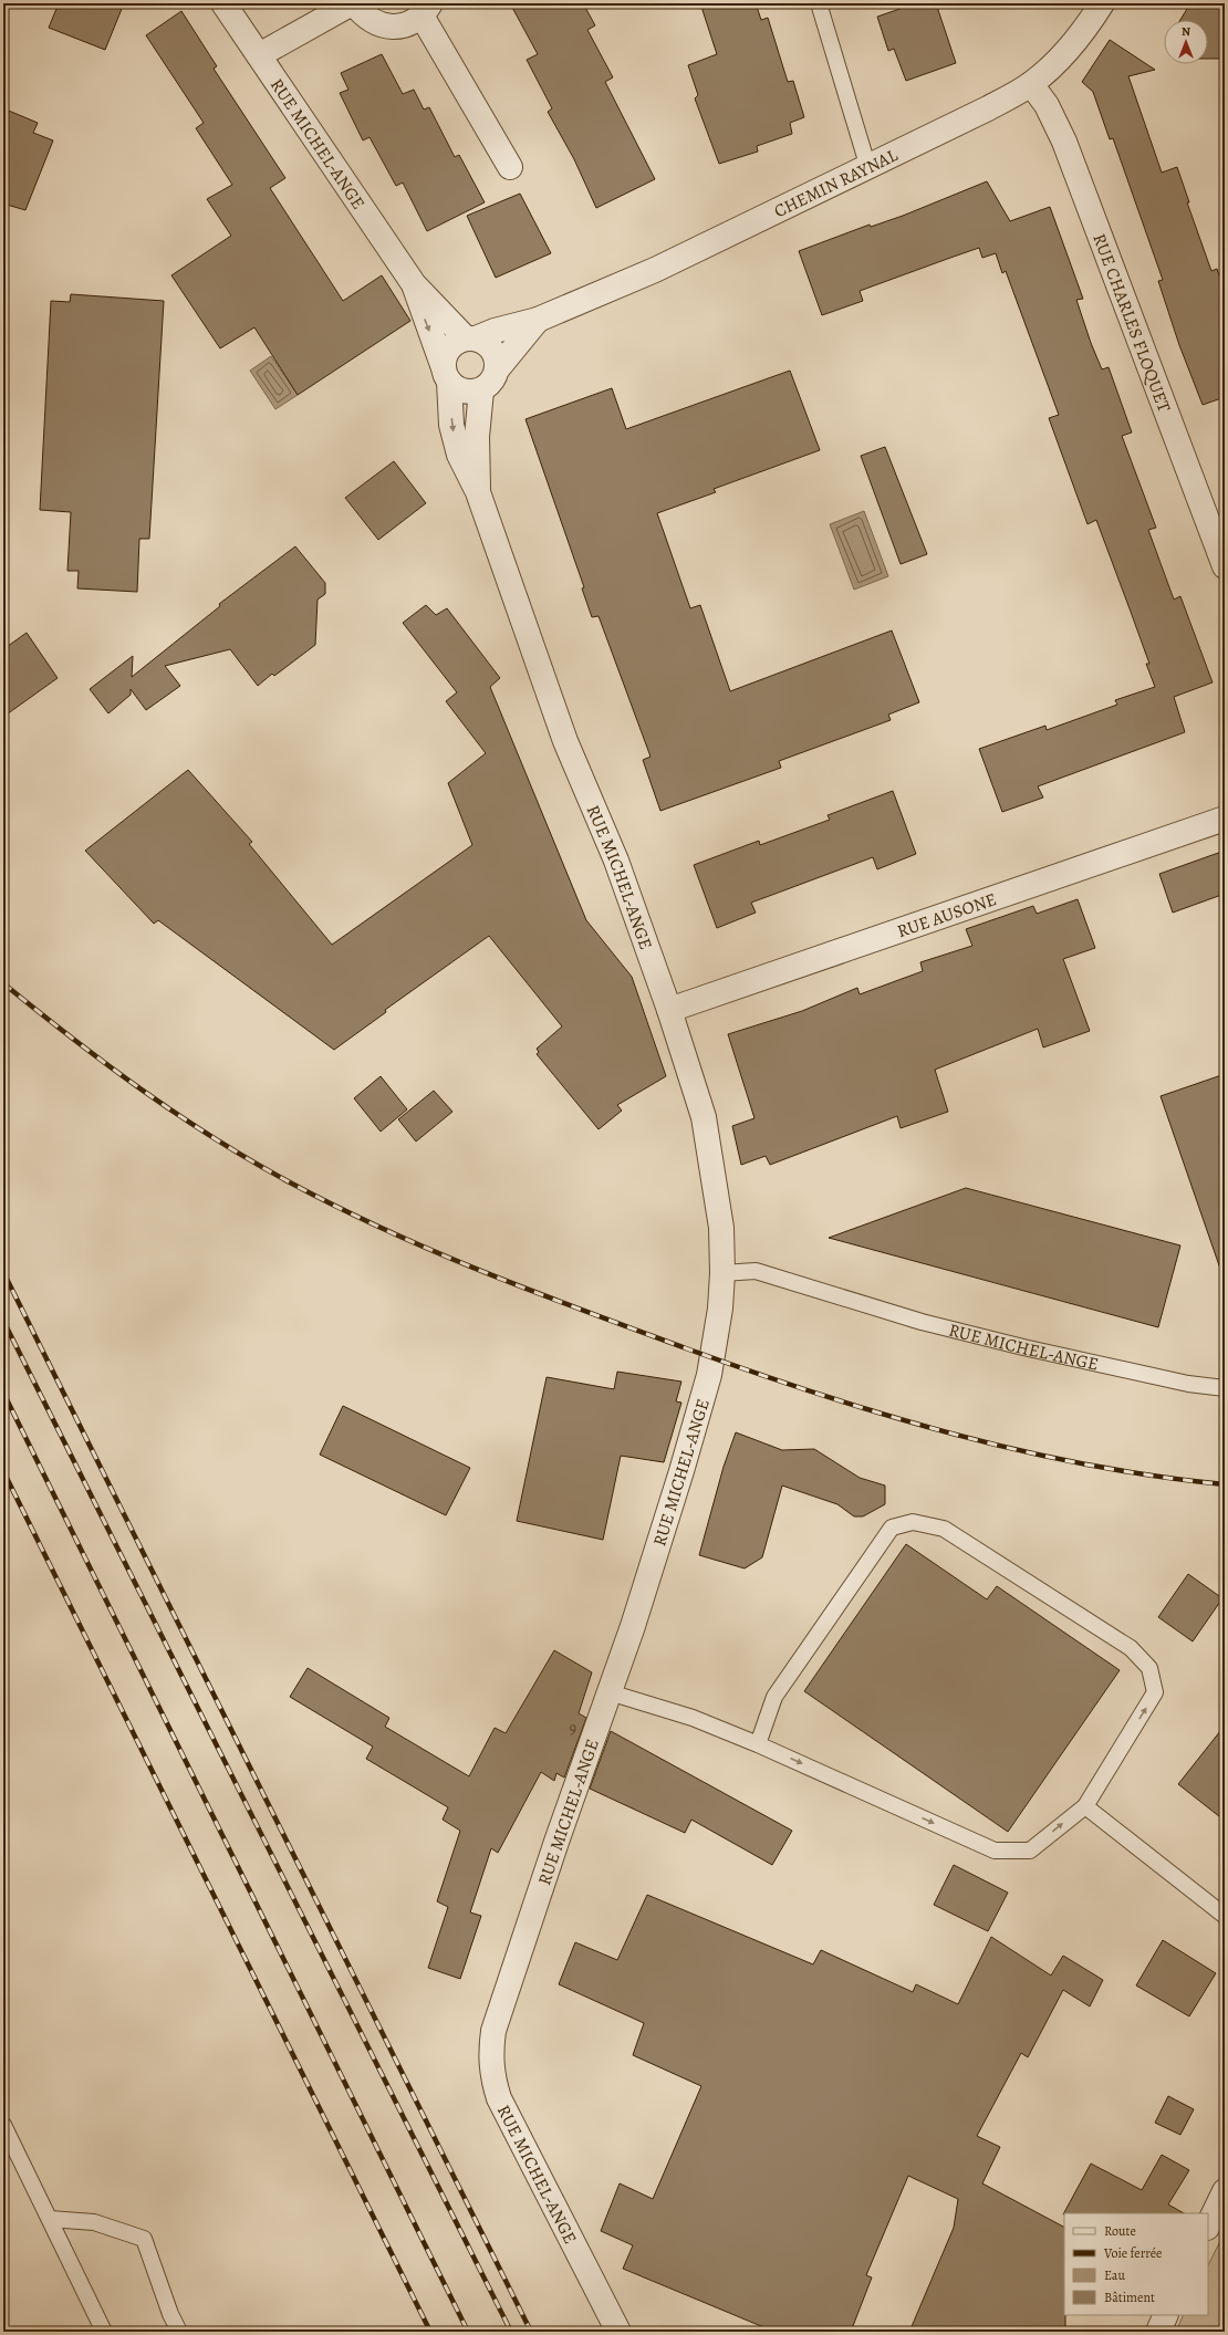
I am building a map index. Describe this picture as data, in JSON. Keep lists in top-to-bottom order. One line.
{"streets":{"street":["RUE MICHEL-ANGE","CHEMIN RAYNAL","RUE CHARLES FLOQUET","RUE AUSONE"]},"crossings":[["RUE MICHEL-ANGE","CHEMIN RAYNAL"],["RUE MICHEL-ANGE","RUE AUSONE"],["CHEMIN RAYNAL","RUE CHARLES FLOQUET"]],"house_numbers":["9"],"legend":["Route","Voie ferrée","Eau","Bâtiment"],"north":"top"}
